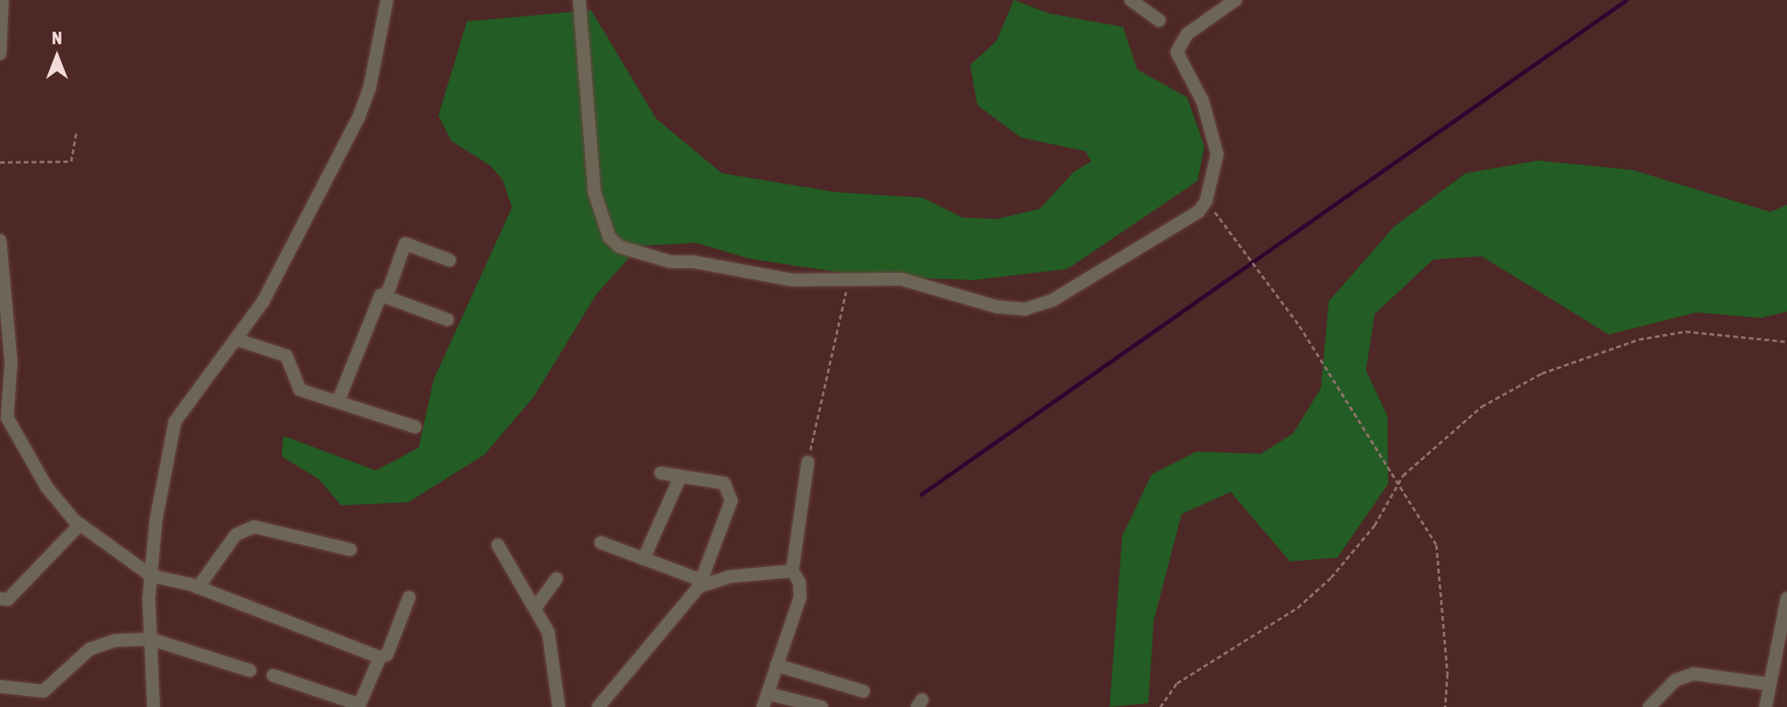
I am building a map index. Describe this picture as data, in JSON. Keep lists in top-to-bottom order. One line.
{"north":"top"}
